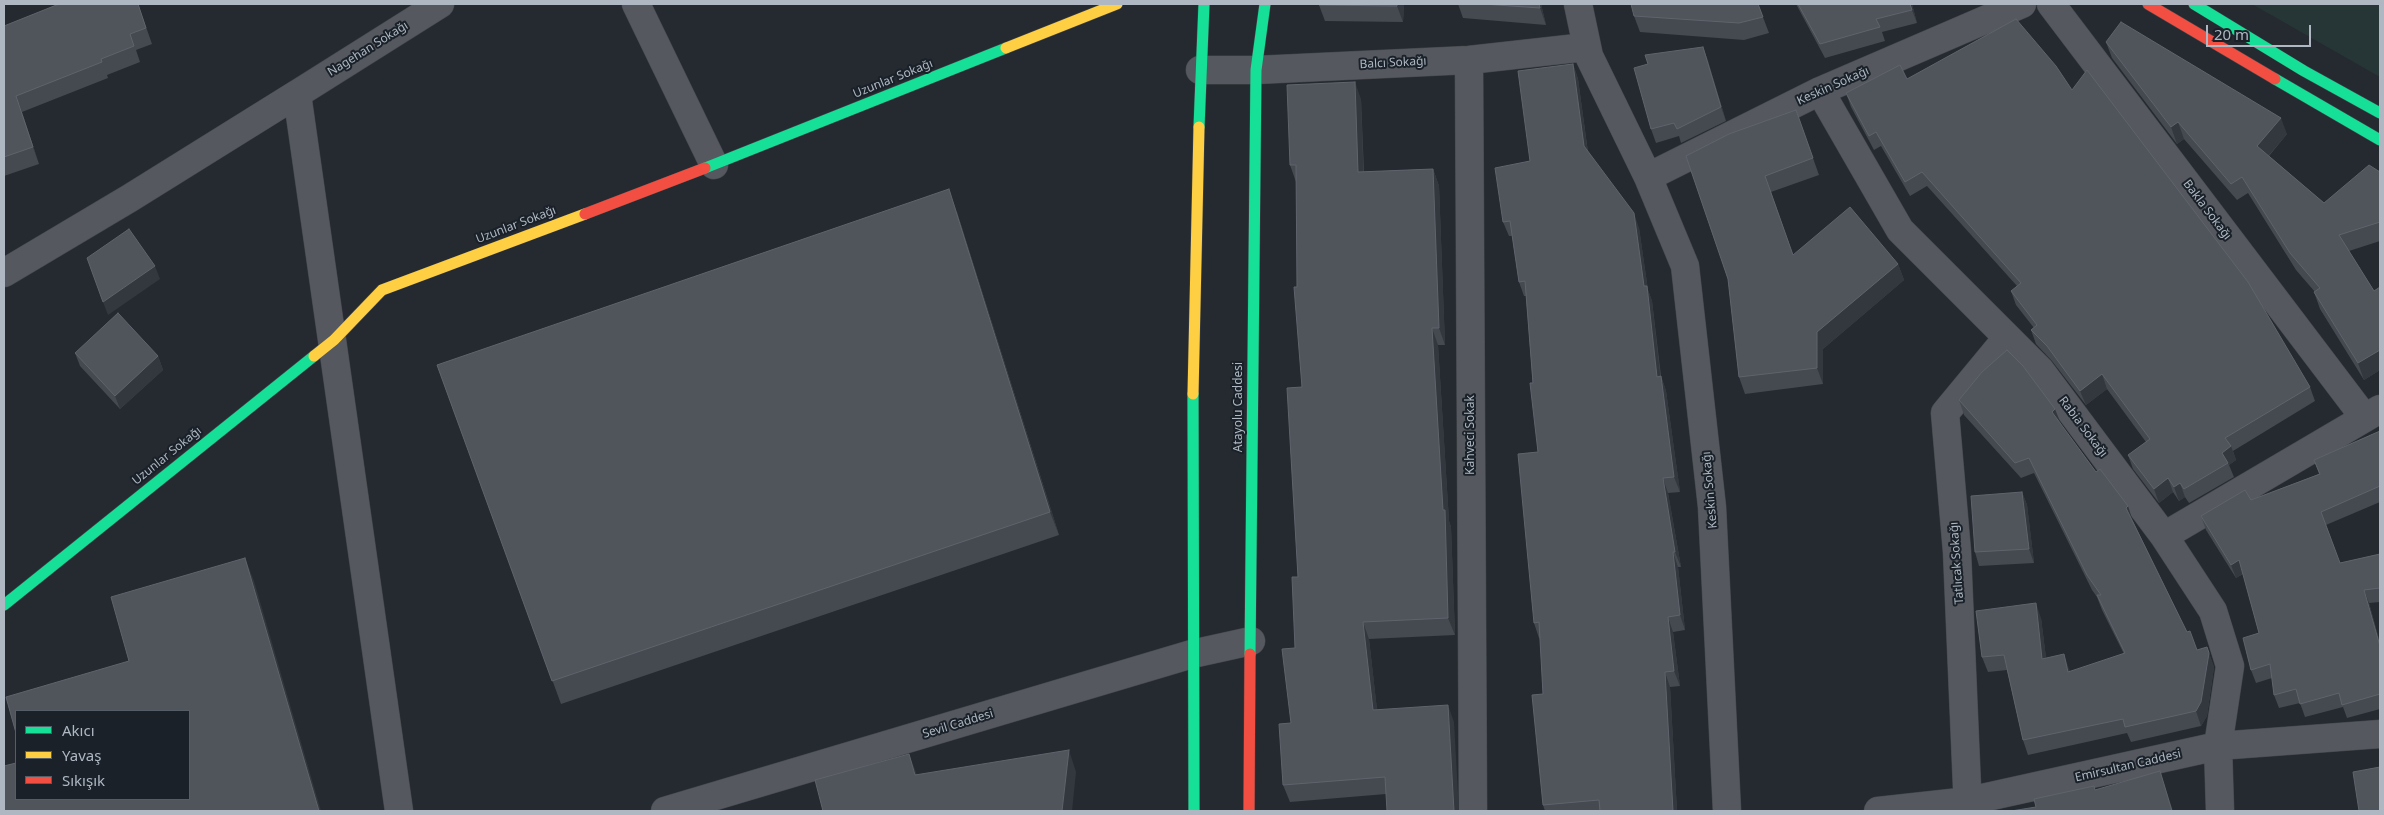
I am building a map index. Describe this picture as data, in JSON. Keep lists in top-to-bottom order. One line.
{"streets":{"street":["Nagehan Sokağı","Balcı Sokağı","Uzunlar Sokağı","Keskin Sokağı","Bakla Sokağı","Atayolu Caddesi","Rabia Sokağı","Kahveci Sokak","Tatlıcak Sokağı","Sevil Caddesi","Emirsultan Caddesi"]},"crossings":[["Balcı Sokağı","Keskin Sokağı"],["Balcı Sokağı","Atayolu Caddesi"],["Balcı Sokağı","Kahveci Sokak"],["Keskin Sokağı","Rabia Sokağı"],["Atayolu Caddesi","Sevil Caddesi"],["Rabia Sokağı","Tatlıcak Sokağı"],["Rabia Sokağı","Emirsultan Caddesi"],["Tatlıcak Sokağı","Emirsultan Caddesi"]],"legend":["Akıcı","Yavaş","Sıkışık"],"scale_bar":"20 m"}
